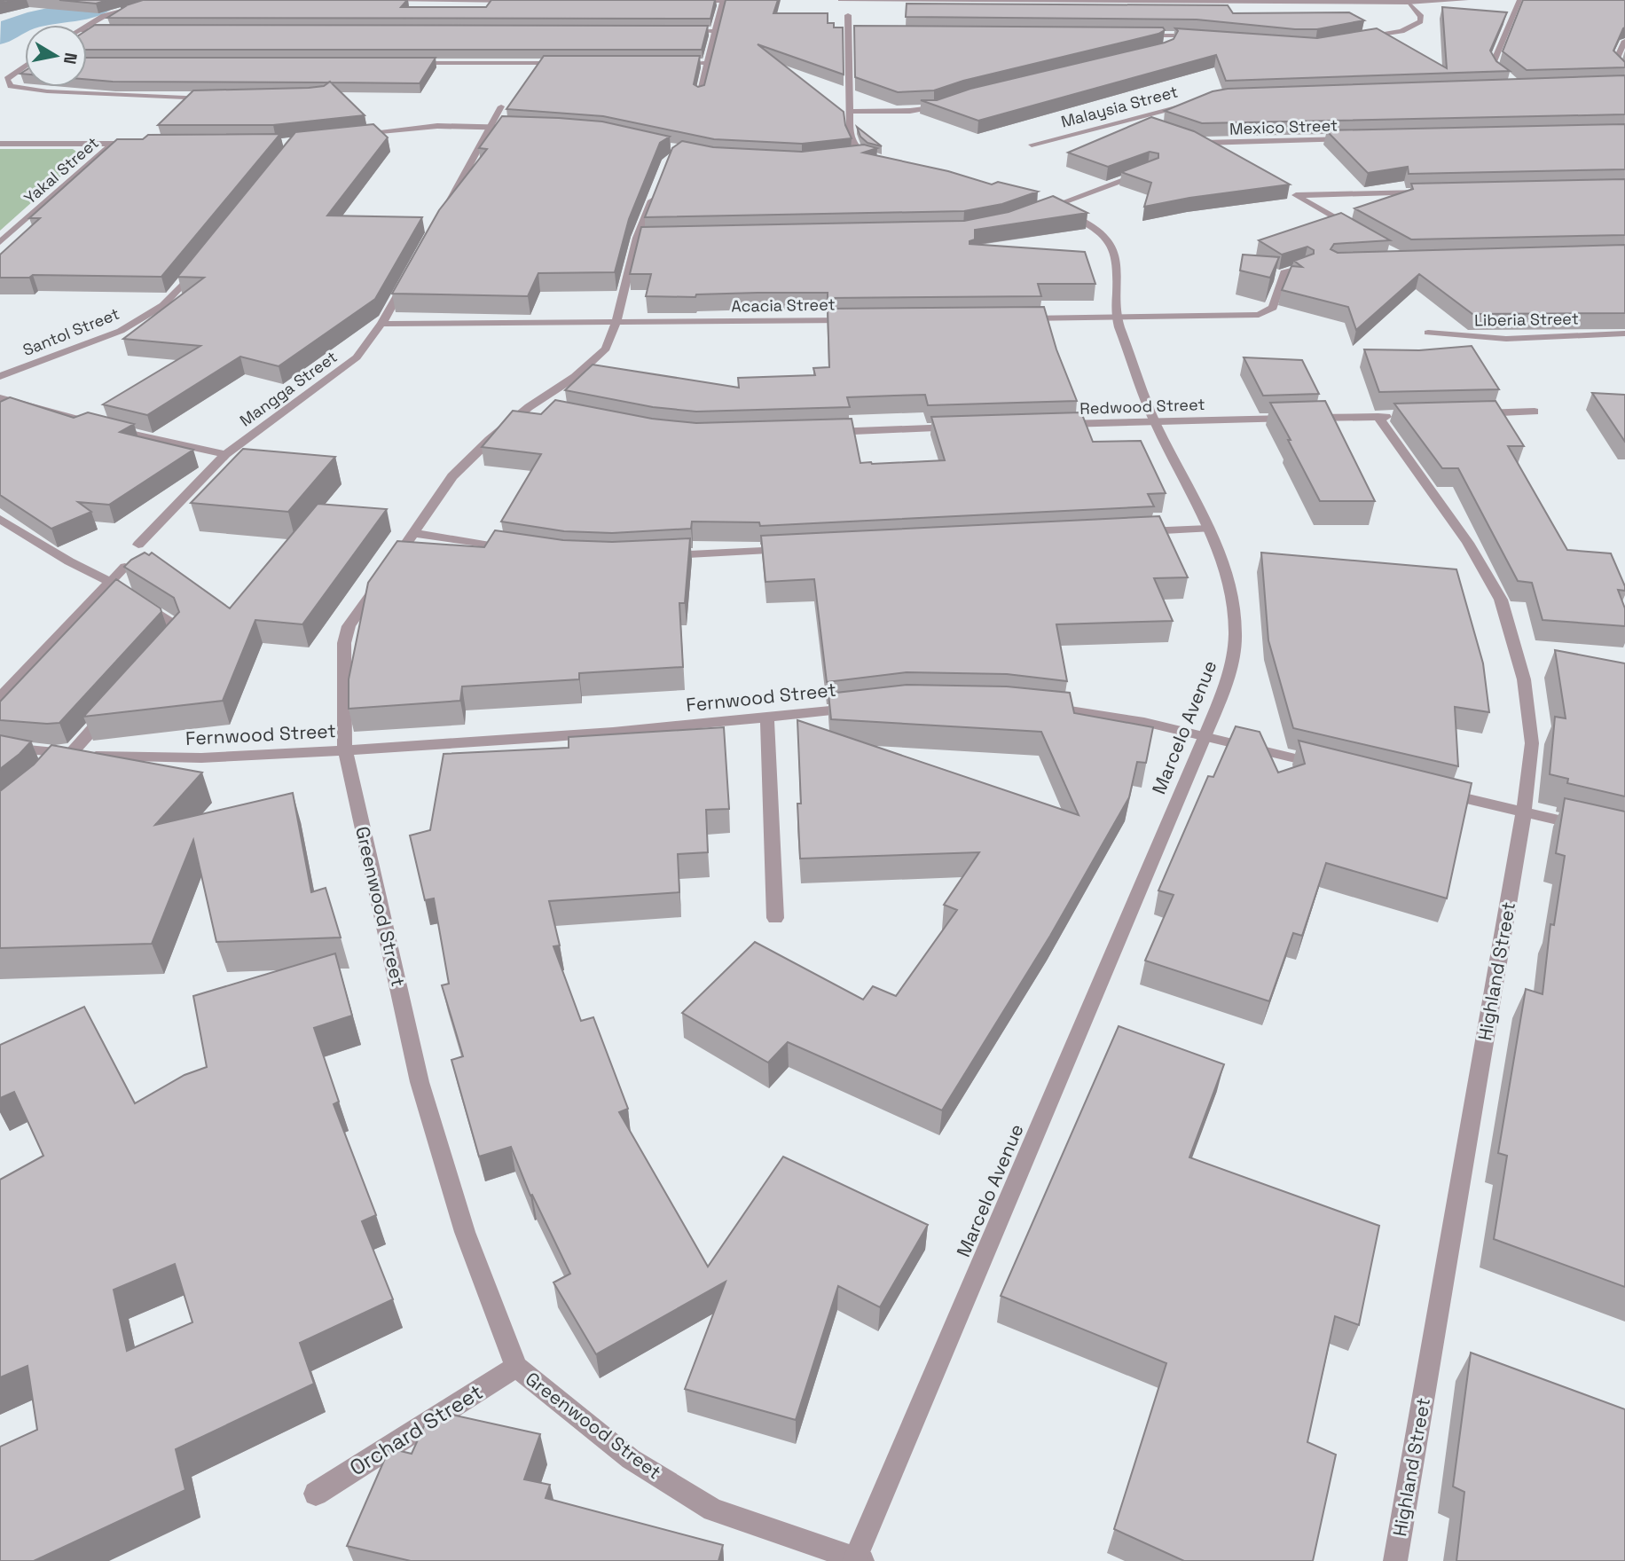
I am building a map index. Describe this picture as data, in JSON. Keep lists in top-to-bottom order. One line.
{"streets":{"street":["Malaysia Street","Mexico Street","Yakal Street","Acacia Street","Liberia Street","Santol Street","Mangga Street","Redwood Street","Fernwood Street","Marcelo Avenue","Greenwood Street","Highland Street","Orchard Street"]},"crossings":[["Acacia Street","Mangga Street"],["Acacia Street","Greenwood Street"],["Redwood Street","Marcelo Avenue"],["Redwood Street","Highland Street"],["Fernwood Street","Greenwood Street"],["Marcelo Avenue","Greenwood Street"],["Greenwood Street","Orchard Street"]],"north":"right"}
